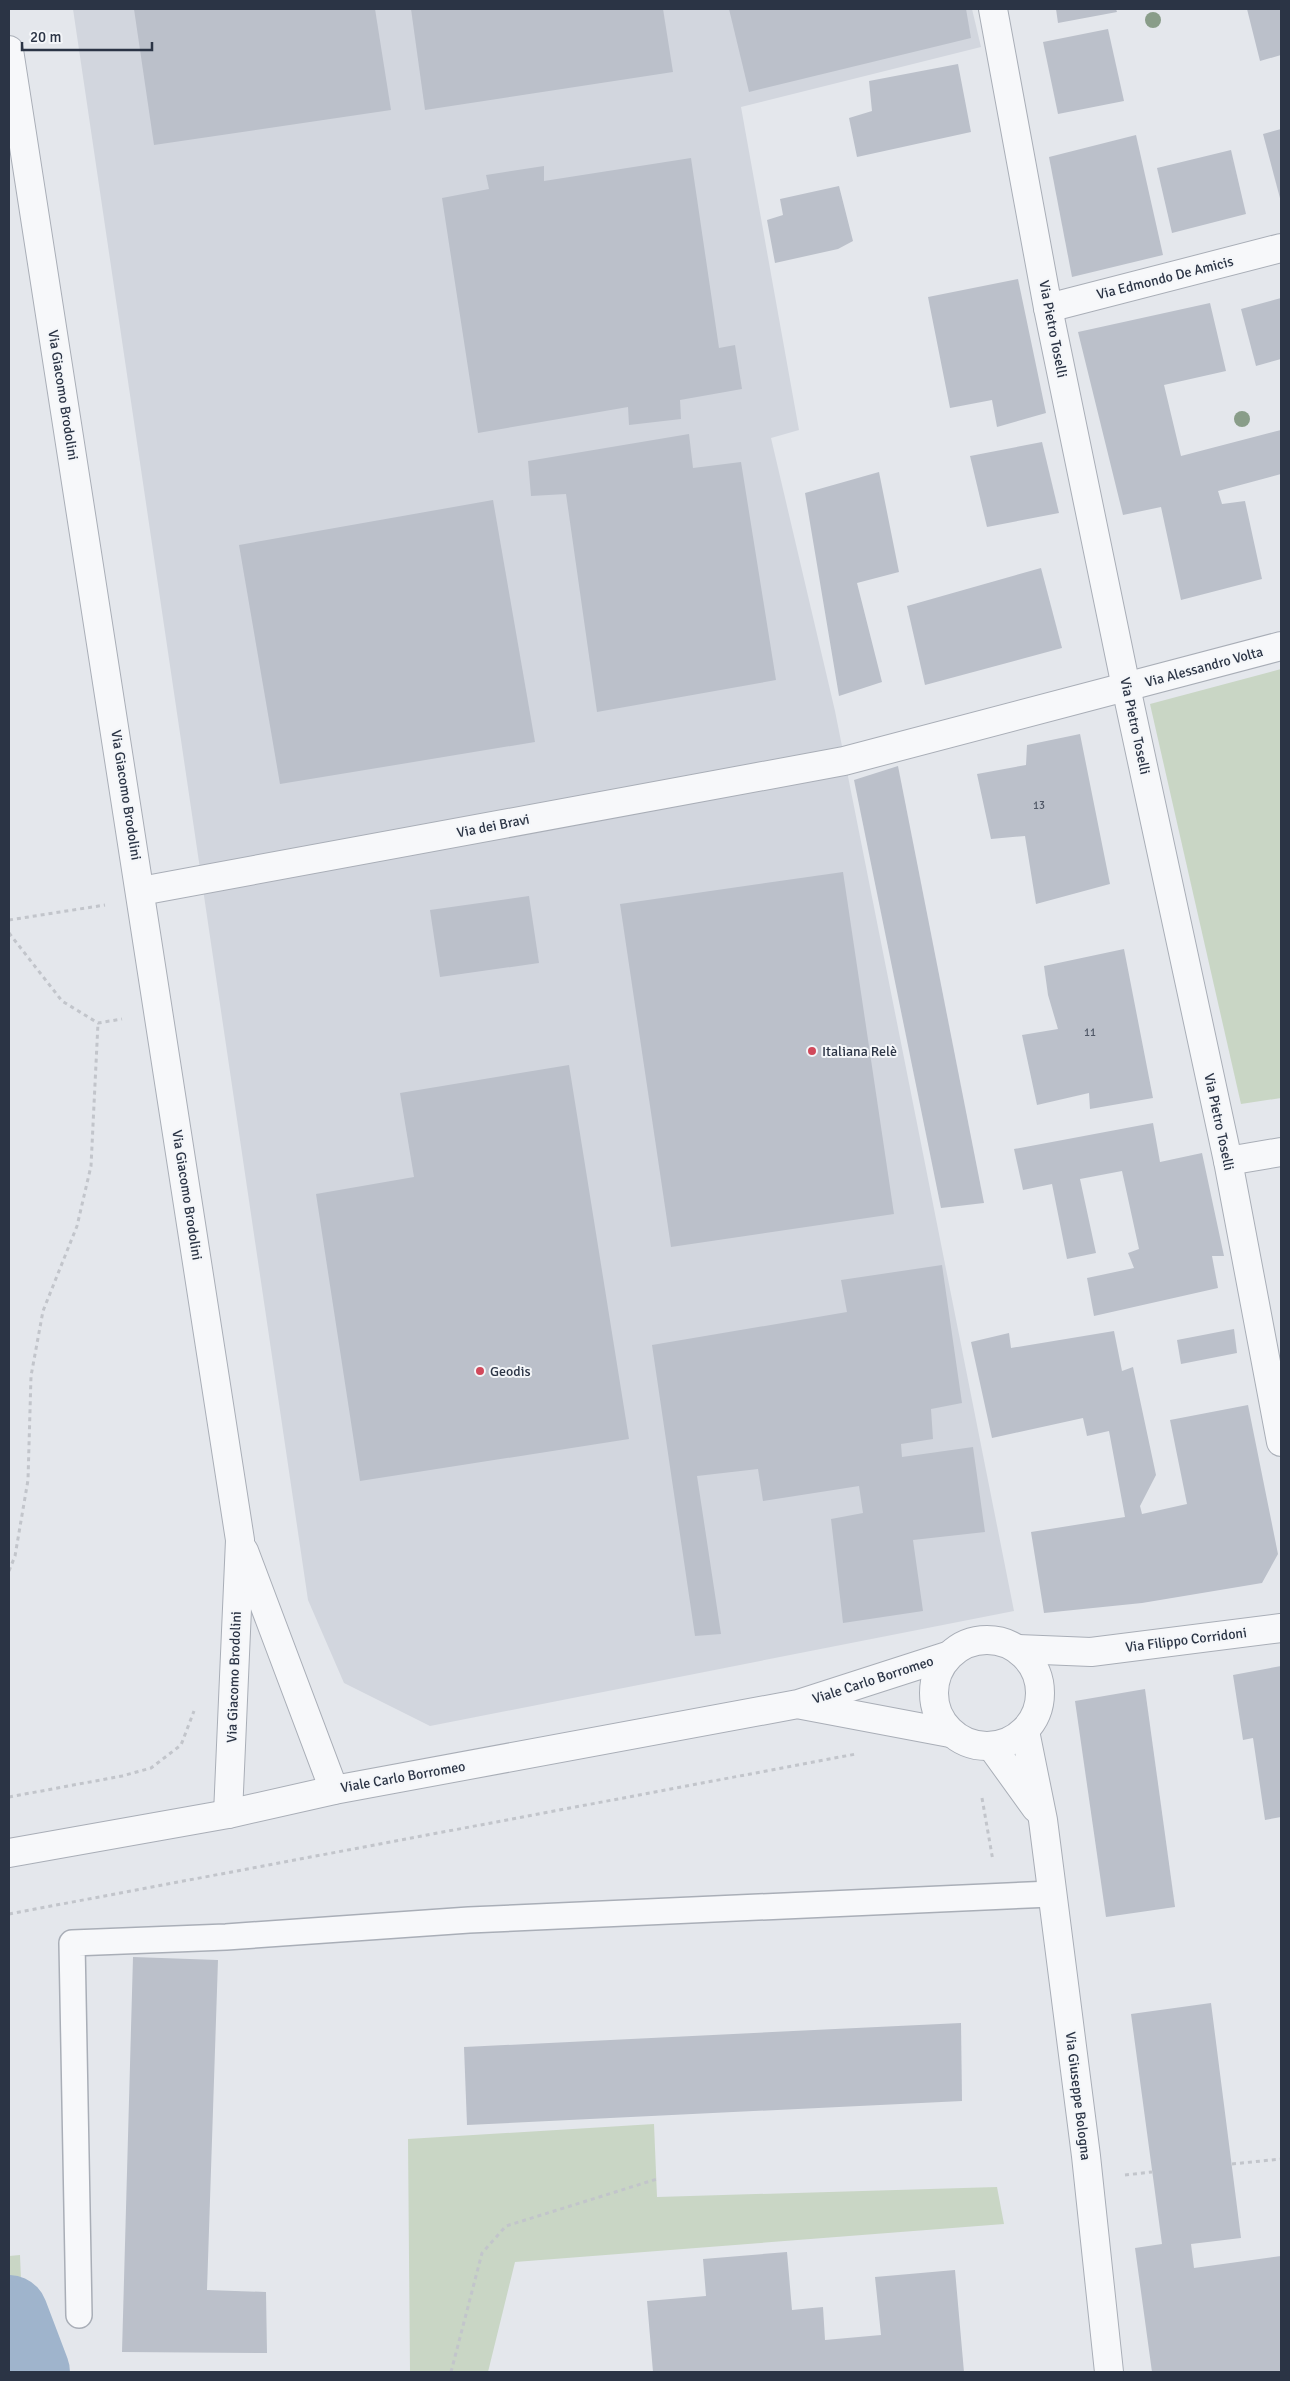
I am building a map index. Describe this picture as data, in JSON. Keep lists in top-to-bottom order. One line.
{"streets":{"street":["Via Edmondo De Amicis","Via Pietro Toselli","Via Giacomo Brodolini","Via Alessandro Volta","Via dei Bravi","Via Filippo Corridoni","Viale Carlo Borromeo","Via Giuseppe Bologna"]},"crossings":[["Via Edmondo De Amicis","Via Pietro Toselli"],["Via Pietro Toselli","Via Alessandro Volta"],["Via Giacomo Brodolini","Via dei Bravi"],["Via Giacomo Brodolini","Viale Carlo Borromeo"],["Via Alessandro Volta","Via dei Bravi"],["Via Filippo Corridoni","Viale Carlo Borromeo"],["Via Filippo Corridoni","Via Giuseppe Bologna"],["Viale Carlo Borromeo","Via Giuseppe Bologna"]],"places":["Italiana Relè","Geodis"],"house_numbers":["13","11"],"scale_bar":"20 m"}
